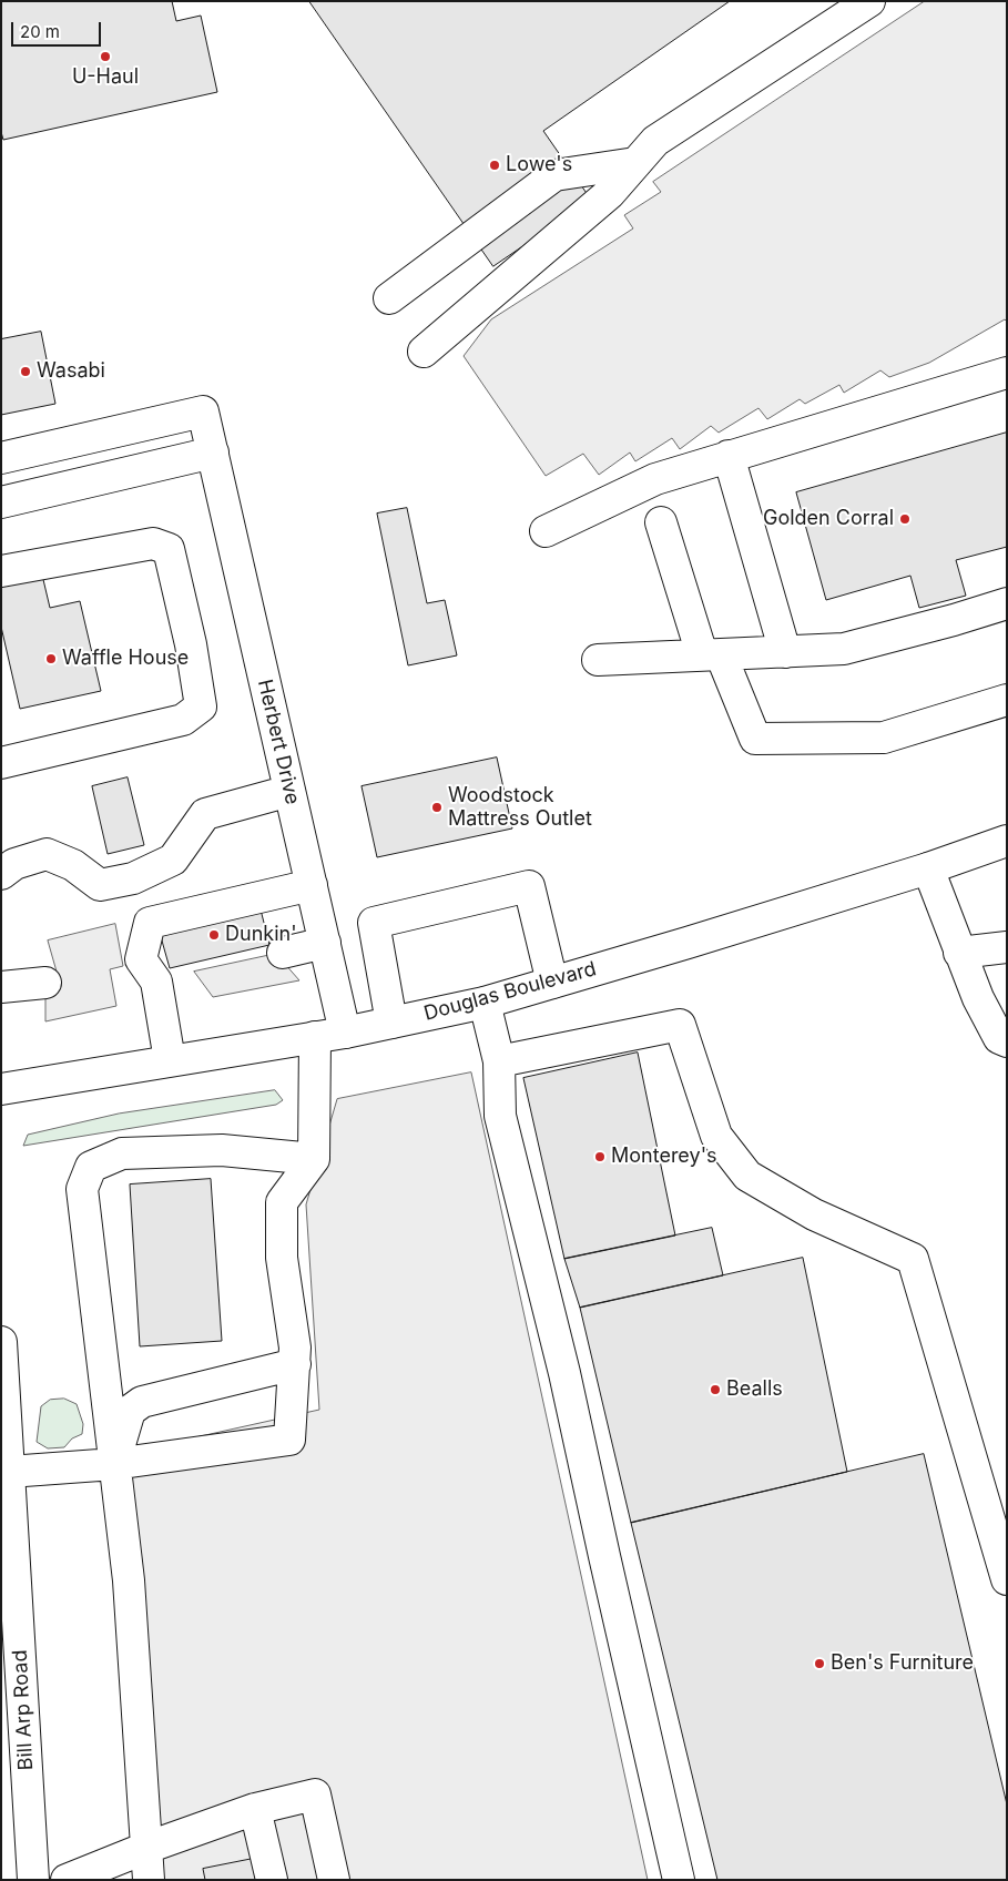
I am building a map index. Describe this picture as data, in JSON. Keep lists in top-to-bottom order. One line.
{"streets":{"main road":["Herbert Drive","Douglas Boulevard","Bill Arp Road"]},"crossings":[["Herbert Drive","Douglas Boulevard"]],"places":["U-Haul","Lowe's","Wasabi","Golden Corral","Waffle House","Woodstock Mattress Outlet","Dunkin'","Monterey's","Bealls","Ben's Furniture"],"scale_bar":"20 m"}
